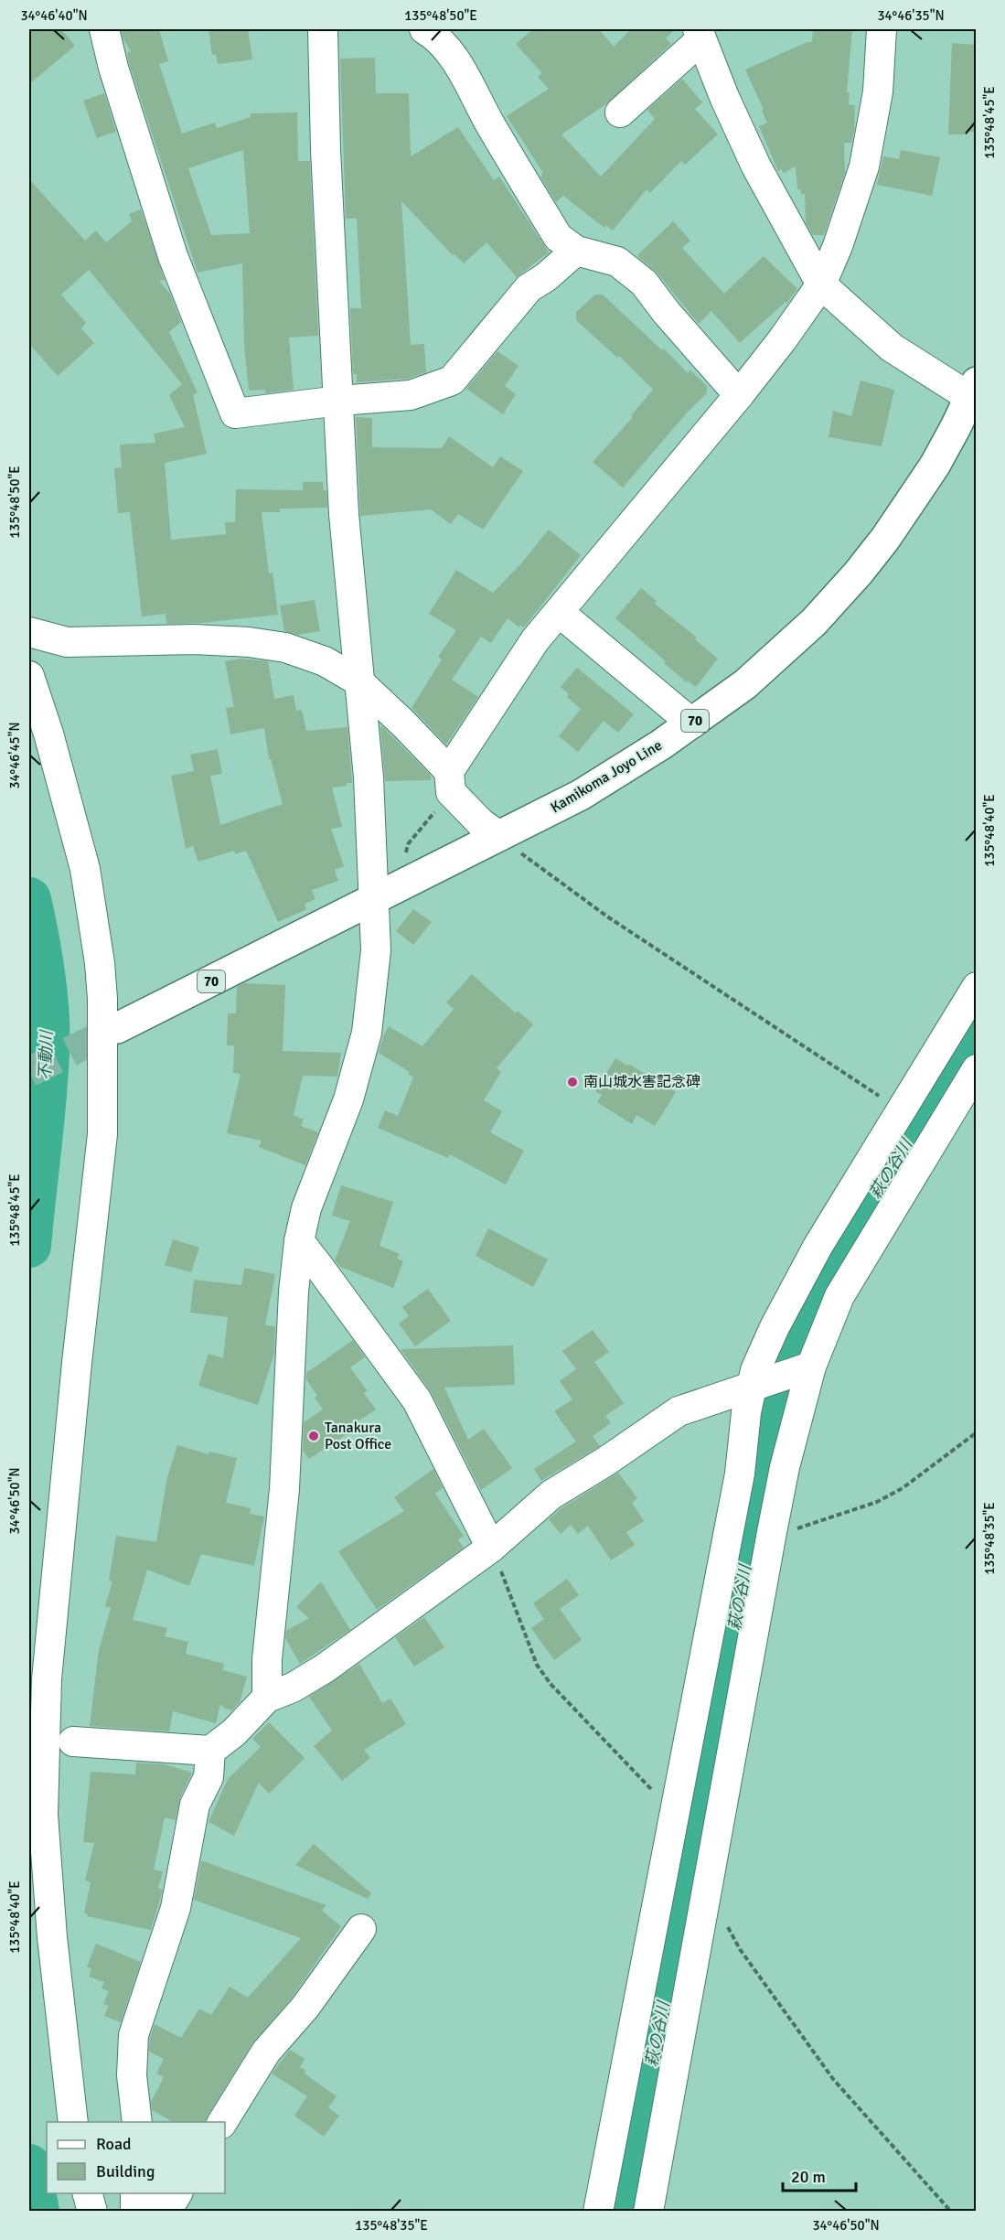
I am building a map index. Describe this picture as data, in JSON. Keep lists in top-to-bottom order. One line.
{"streets":{"main road":["70","Kamikoma Joyo Line"]},"water":["不動川","萩の谷川"],"places":["南山城水害記念碑","Tanakura Post Office"],"legend":["Road","Building"],"scale_bar":"20 m","coordinates":["34°46'40\"N","135°48'50\"E","34°46'35\"N","135°48'45\"E","34°46'45\"N","135°48'40\"E","34°46'50\"N","135°48'35\"E"]}
